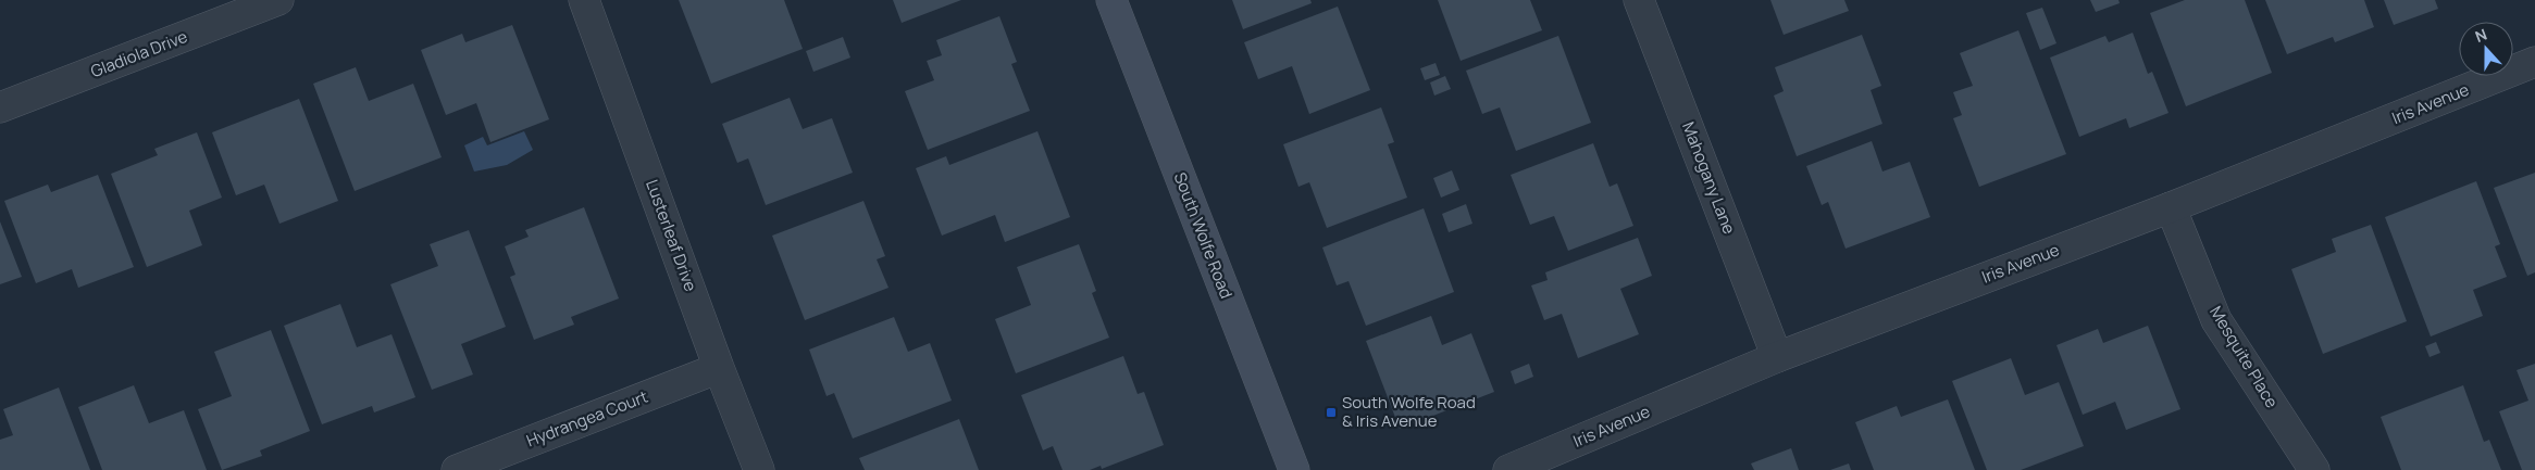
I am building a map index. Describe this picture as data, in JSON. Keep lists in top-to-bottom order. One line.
{"streets":{"main road":["South Wolfe Road"],"street":["Gladiola Drive","Iris Avenue","Mahogany Lane","Lusterleaf Drive","Mesquite Place","Hydrangea Court"]},"crossings":[["Iris Avenue","Mahogany Lane"],["Iris Avenue","Mesquite Place"],["Lusterleaf Drive","Hydrangea Court"]],"places":{"transit":["South Wolfe Road & Iris Avenue"]},"north":"top"}
